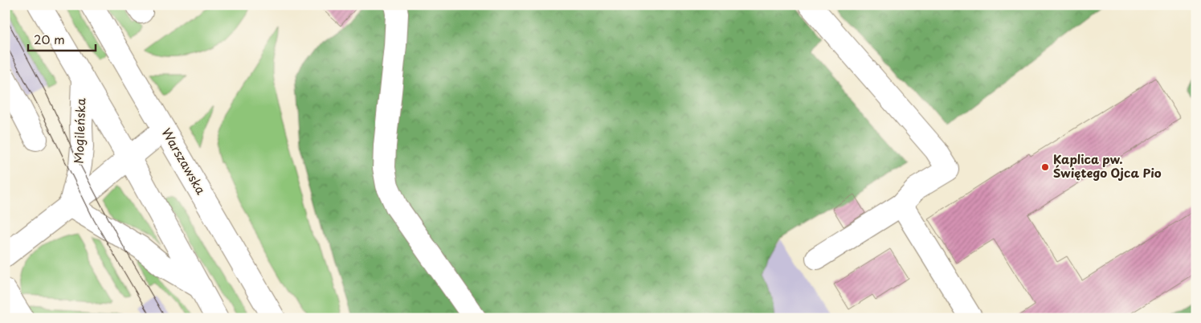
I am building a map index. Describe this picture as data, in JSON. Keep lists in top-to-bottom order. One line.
{"streets":{"main road":["Mogileńska","Warszawska"]},"places":["Kaplica pw. Świętego Ojca Pio"],"scale_bar":"20 m"}
